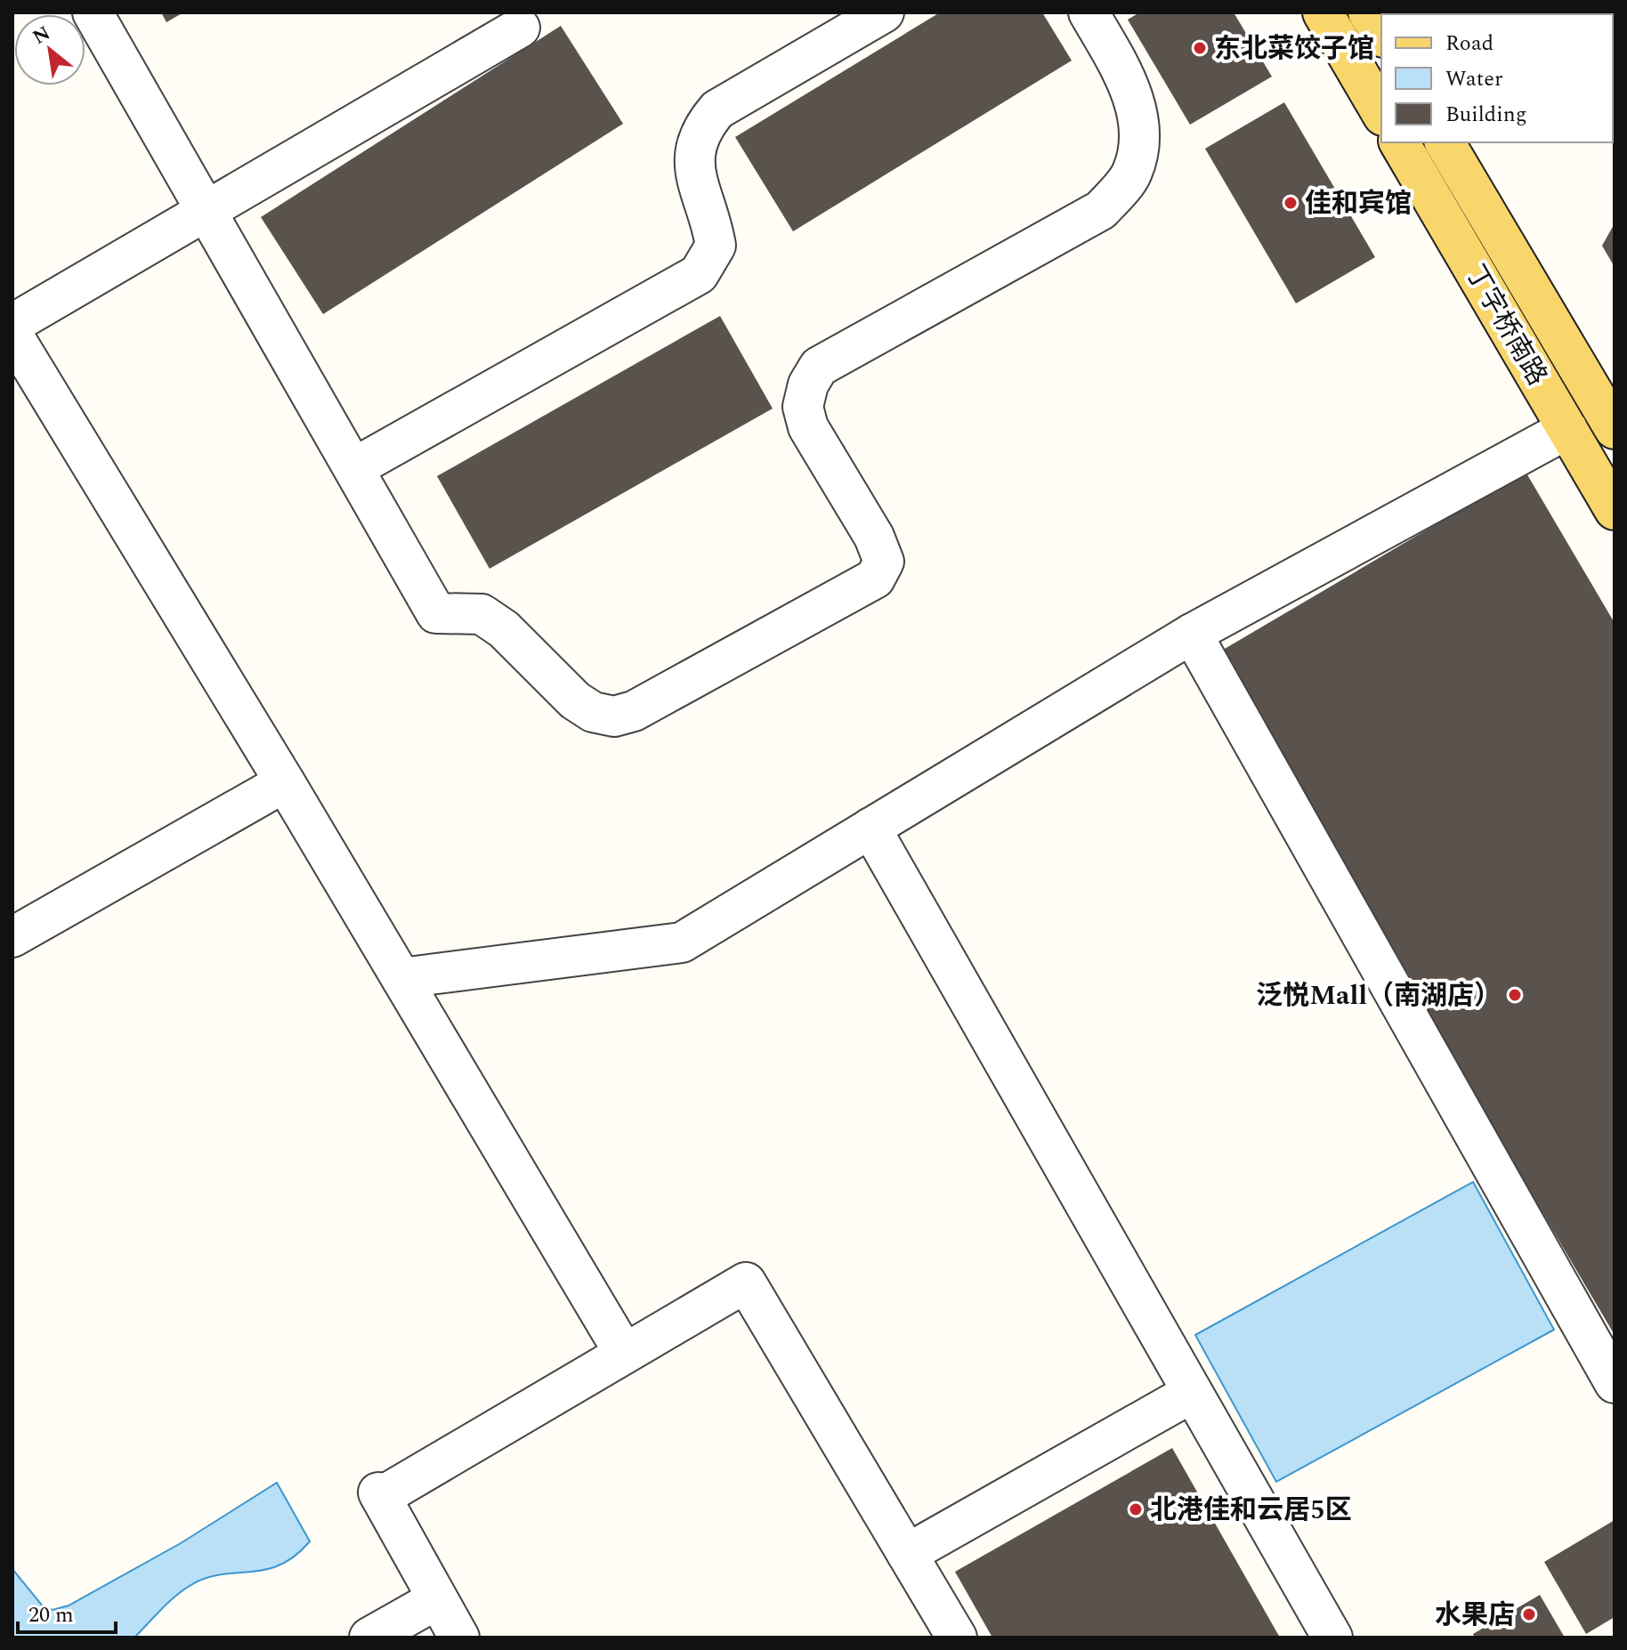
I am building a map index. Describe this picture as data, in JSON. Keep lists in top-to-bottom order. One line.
{"streets":{"main road":["丁字桥南路"]},"places":["东北菜饺子馆","佳和宾馆","泛悦Mall（南湖店）","北港佳和云居5区","水果店"],"legend":["Road","Water","Building"],"scale_bar":"20 m","north":"top left"}
